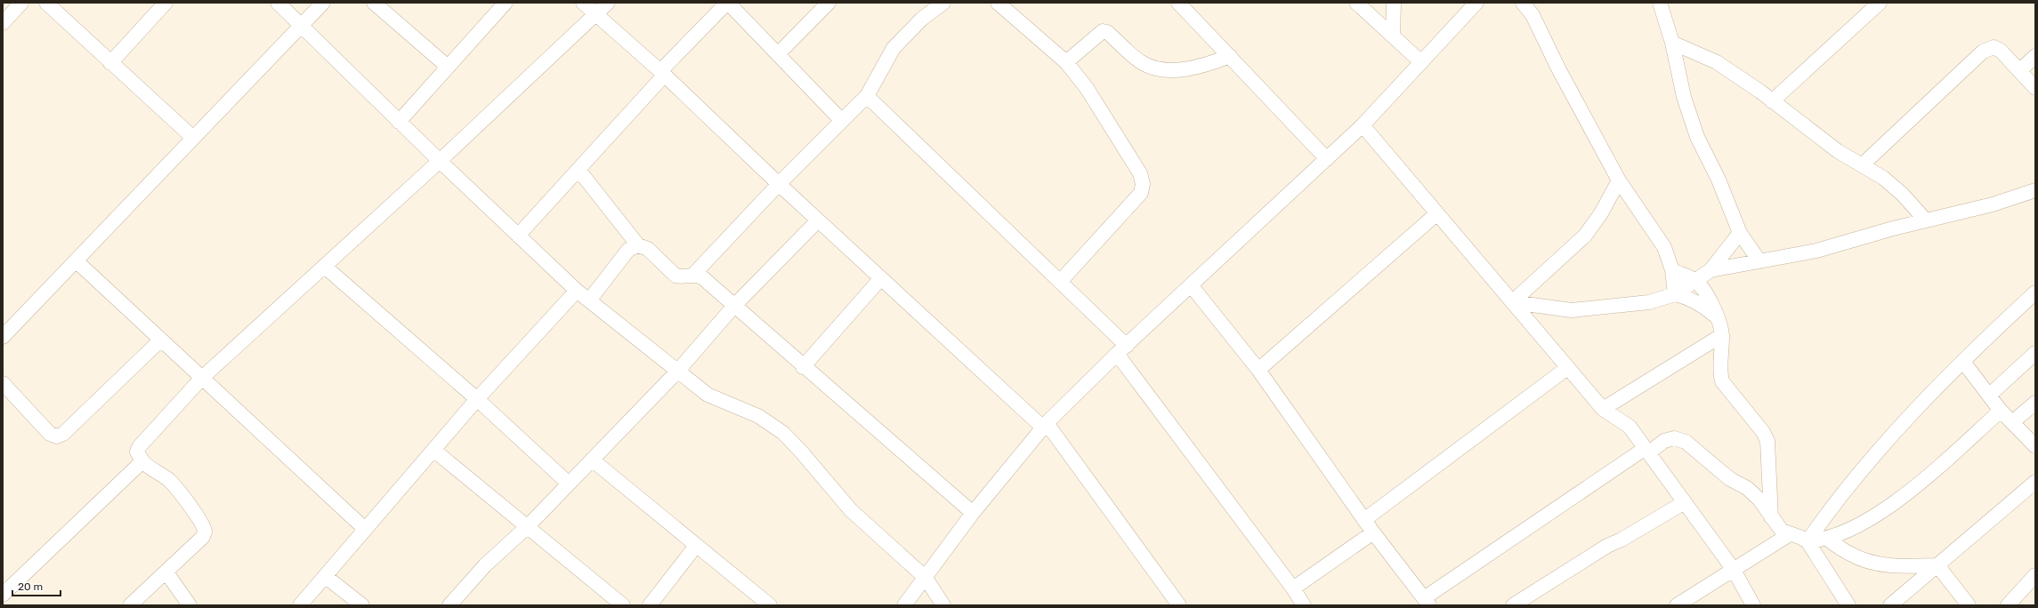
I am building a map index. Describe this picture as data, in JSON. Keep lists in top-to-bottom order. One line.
{"scale_bar":"20 m"}
